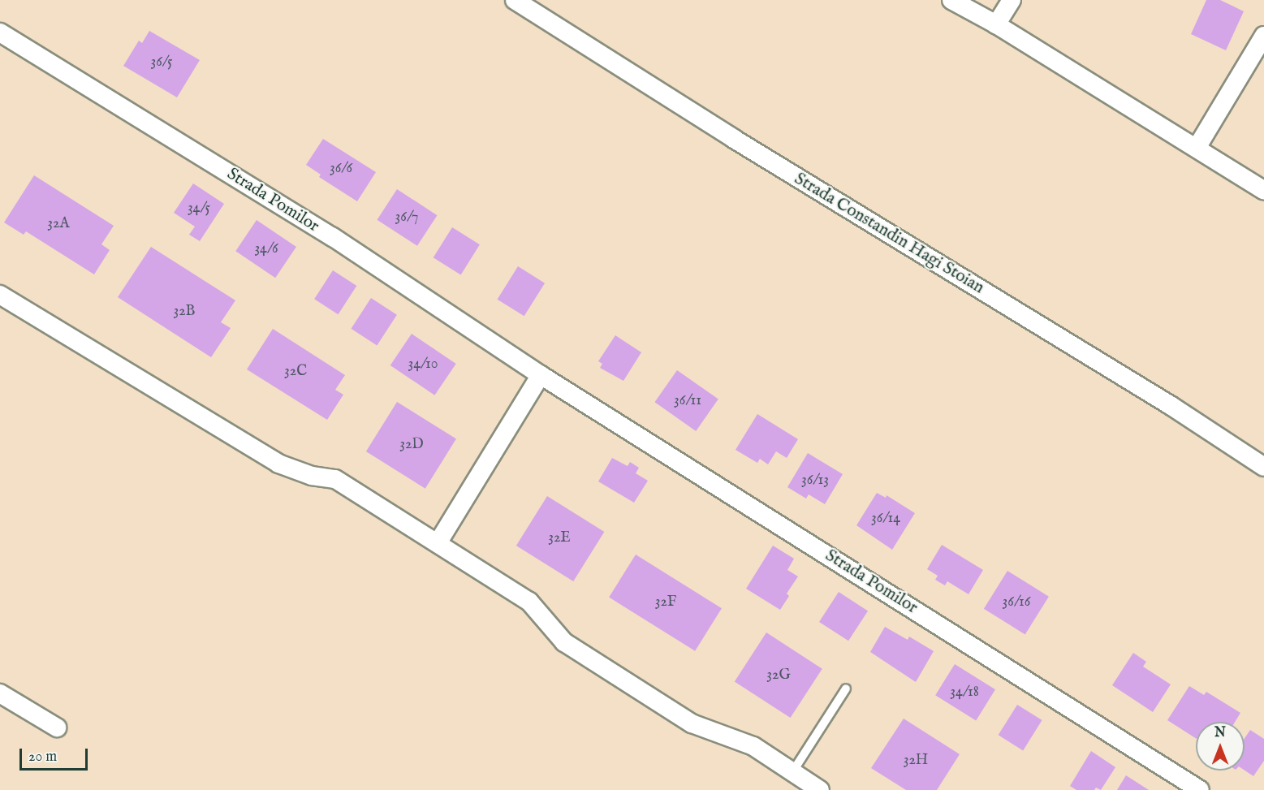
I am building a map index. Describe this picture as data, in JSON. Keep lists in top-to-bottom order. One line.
{"streets":{"street":["Strada Pomilor","Strada Constandin Hagi Stoian"]},"house_numbers":["36/5","36/6","34/5","36/7","32A","34/6","32B","34/10","32C","36/11","32D","36/13","36/14","32E","32F","36/16","32G","34/18","32H"],"scale_bar":"20 m","north":"top"}
